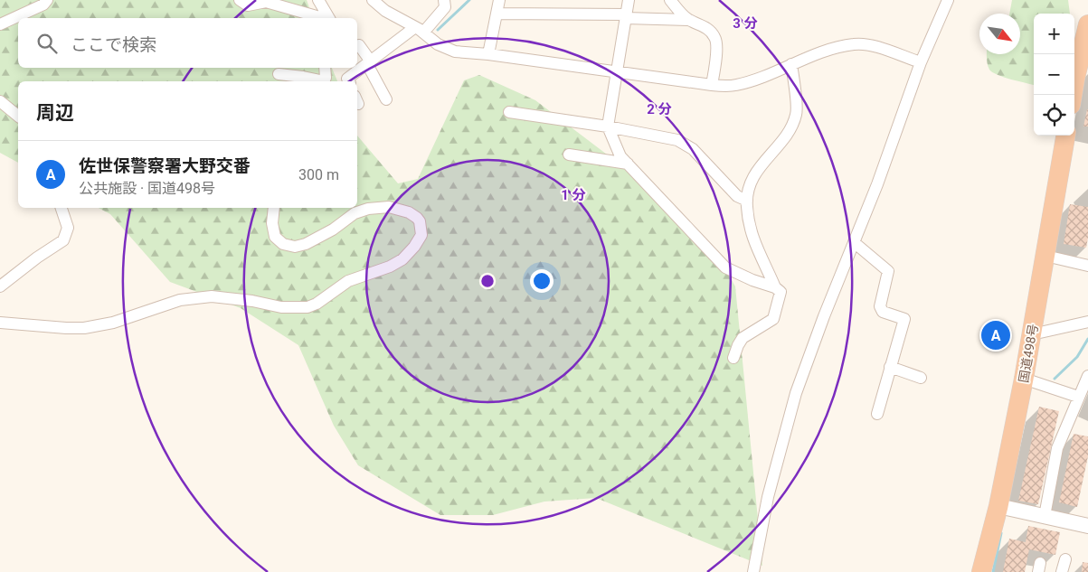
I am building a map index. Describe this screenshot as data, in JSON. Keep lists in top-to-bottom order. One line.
{"streets":{"highway":["国道498号"]},"north":"bottom right","page":{"map_buttons":["+","−"],"search":"ここで検索","heading":"周辺","list":[{"mark":"A","name":"佐世保警察署大野交番","note":"公共施設 · 国道498号","value":"300 m"}],"pins":"A"},"rings":["3 分","2 分","1 分"]}
